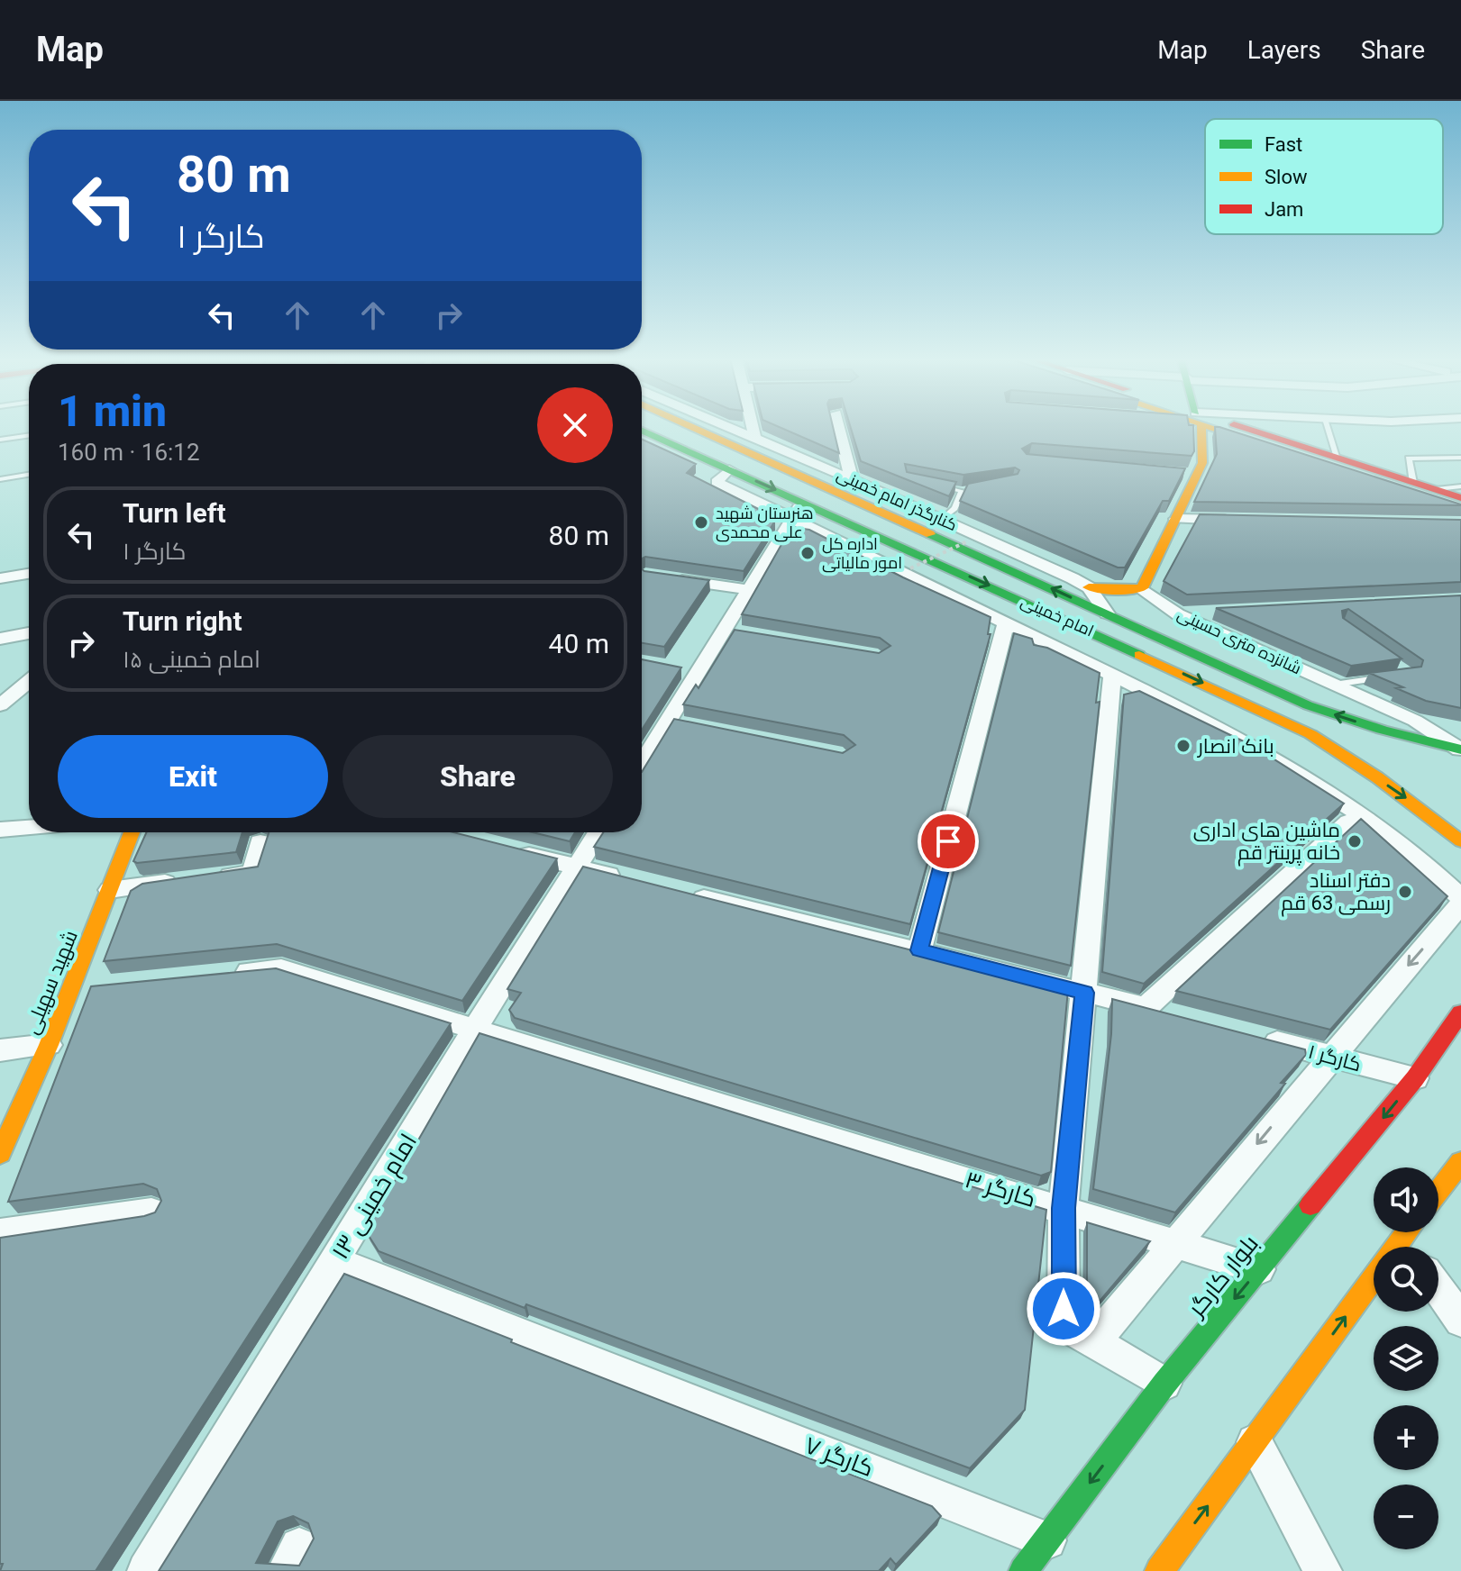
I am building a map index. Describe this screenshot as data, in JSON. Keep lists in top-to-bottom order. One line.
{"streets":{"main road":["امام خمینی","شهید سهیلی","بلوار کارگر"],"street":["کنارگذر امام خمینی","شانزده متری حسینی","کارگر ۱","کارگر ۳","امام خمینی ۱۳","کارگر ۷"]},"crossings":[["امام خمینی","شانزده متری حسینی"],["کارگر ۱","بلوار کارگر"],["کارگر ۳","امام خمینی ۱۳"],["کارگر ۳","بلوار کارگر"],["امام خمینی ۱۳","کارگر ۷"],["بلوار کارگر","کارگر ۷"]],"places":["هنرستان شهید علی محمدی","اداره کل امور مالیاتی","بانک انصار","ماشین های اداری خانه پرینتر قم","دفتر اسناد رسمی 63 قم"],"legend":["Fast","Slow","Jam"],"page":{"header":"Map","nav":["Map","Layers","Share"],"turn":["80 m","کارگر ۱"],"heading":["1 min","160 m · 16:12"],"list":[{"name":"Turn left","note":"کارگر ۱","value":"80 m"},{"name":"Turn right","note":"امام خمینی ۱۵","value":"40 m"}],"buttons":["Exit","Share"],"map_buttons":["+","−"]}}
